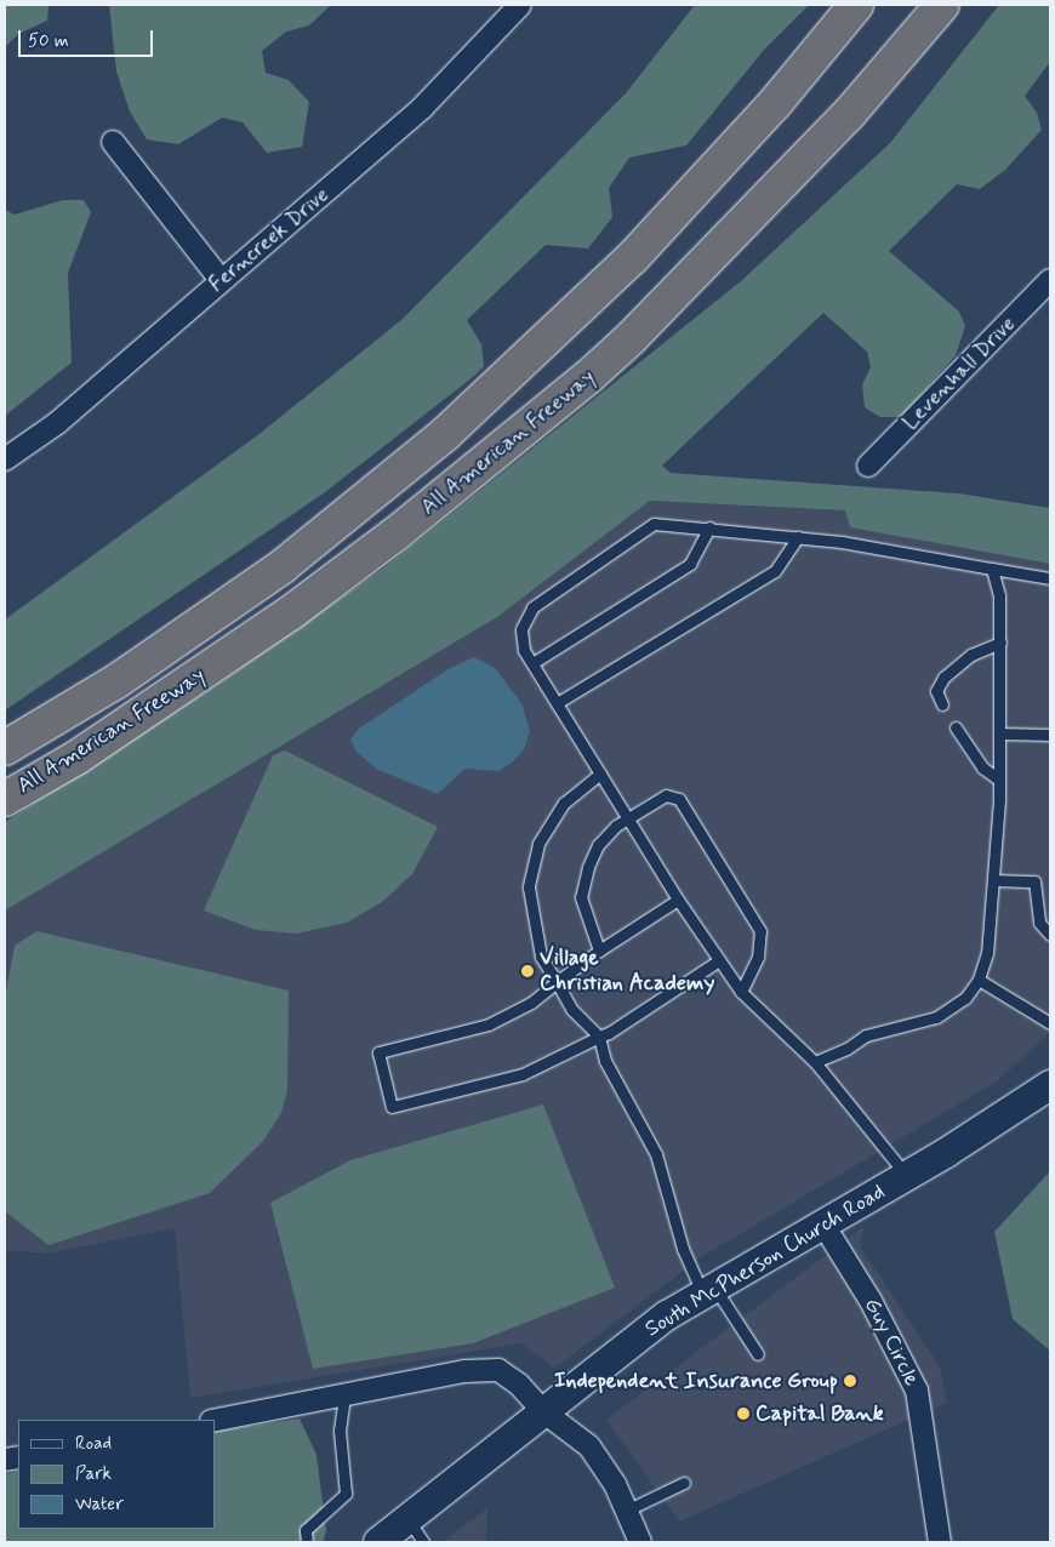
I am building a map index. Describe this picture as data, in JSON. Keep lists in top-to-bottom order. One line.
{"streets":{"highway":["All American Freeway"],"main road":["South McPherson Church Road"],"street":["Ferncreek Drive","Levenhall Drive","Guy Circle"]},"crossings":[["South McPherson Church Road","Guy Circle"]],"places":["Village Christian Academy","Independent Insurance Group","Capital Bank"],"legend":["Road","Park","Water"],"scale_bar":"50 m"}
